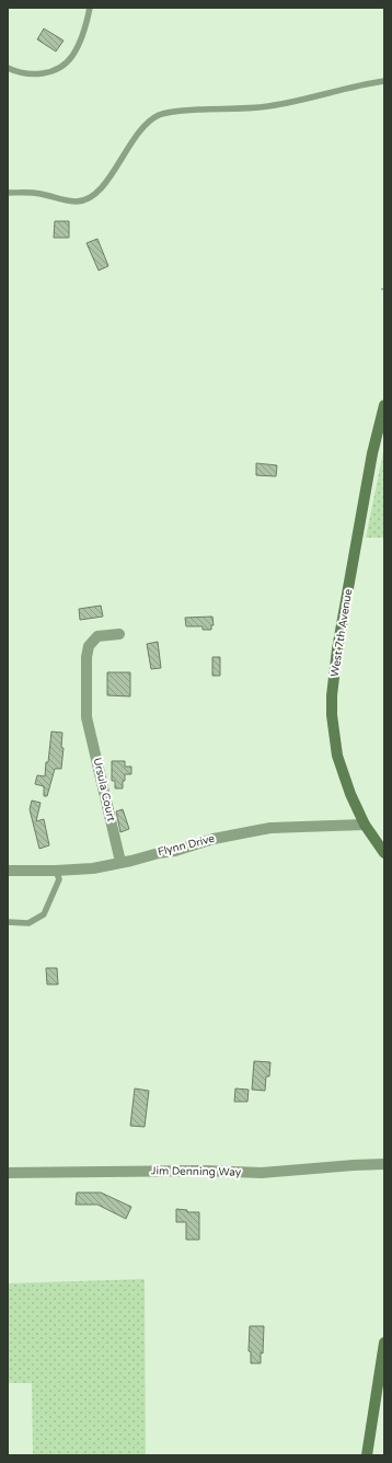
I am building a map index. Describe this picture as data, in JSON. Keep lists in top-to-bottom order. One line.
{"streets":{"main road":["West 7th Avenue"],"street":["Ursula Court","Flynn Drive","Jim Denning Way"]},"crossings":[["West 7th Avenue","Flynn Drive"],["Ursula Court","Flynn Drive"]]}
